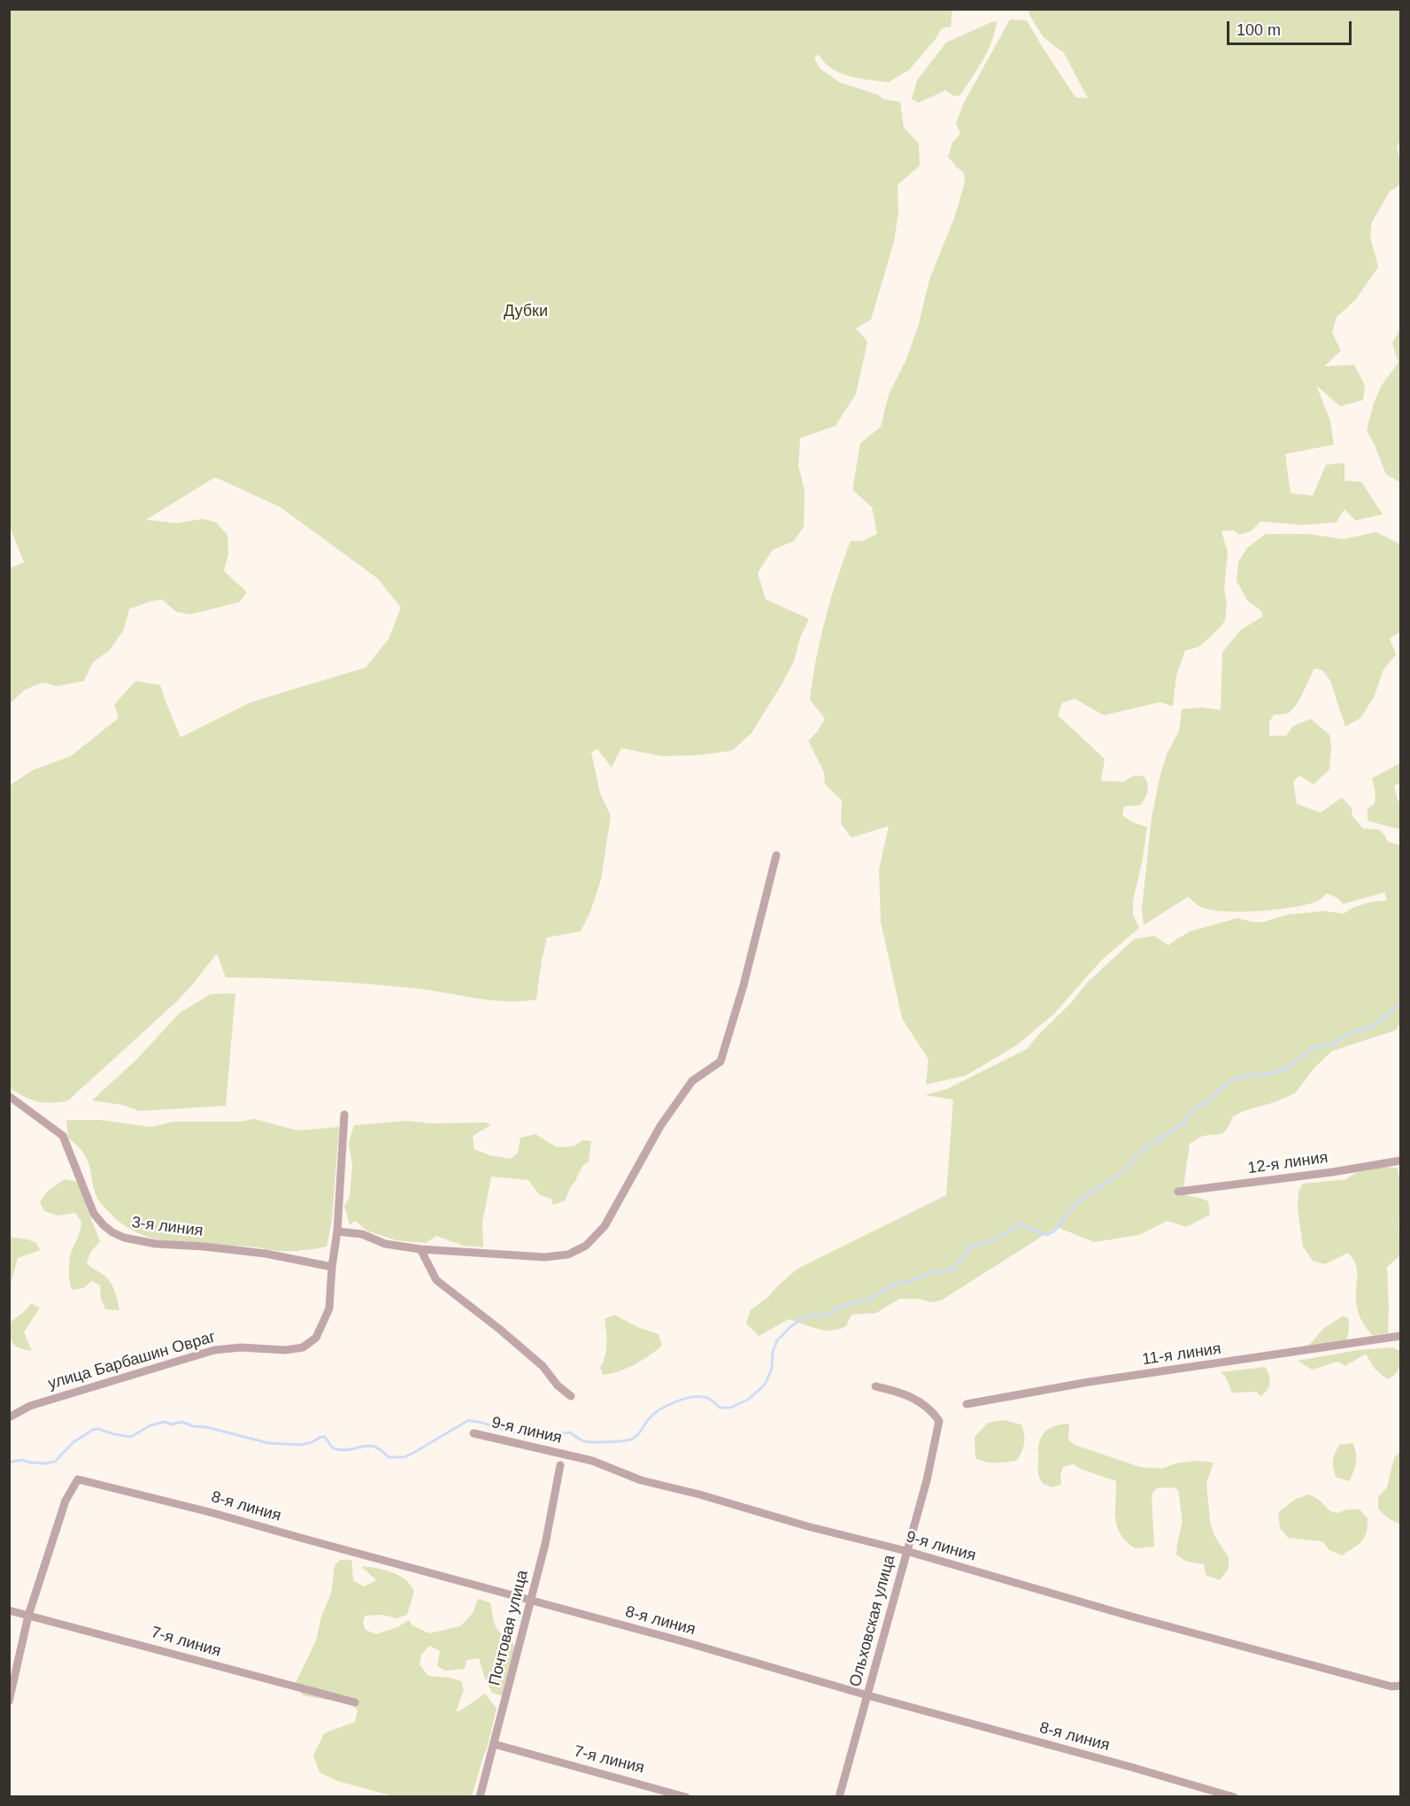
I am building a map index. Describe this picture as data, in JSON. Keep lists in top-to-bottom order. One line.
{"streets":{"street":["12-я линия","3-я линия","11-я линия","улица Барбашин Овраг","9-я линия","8-я линия","Ольховская улица","Почтовая улица","7-я линия"]},"crossings":[["3-я линия","улица Барбашин Овраг"],["9-я линия","Ольховская улица"],["8-я линия","Ольховская улица"],["8-я линия","Почтовая улица"],["8-я линия","7-я линия"],["Почтовая улица","7-я линия"]],"parks":["Дубки"],"scale_bar":"100 m"}
